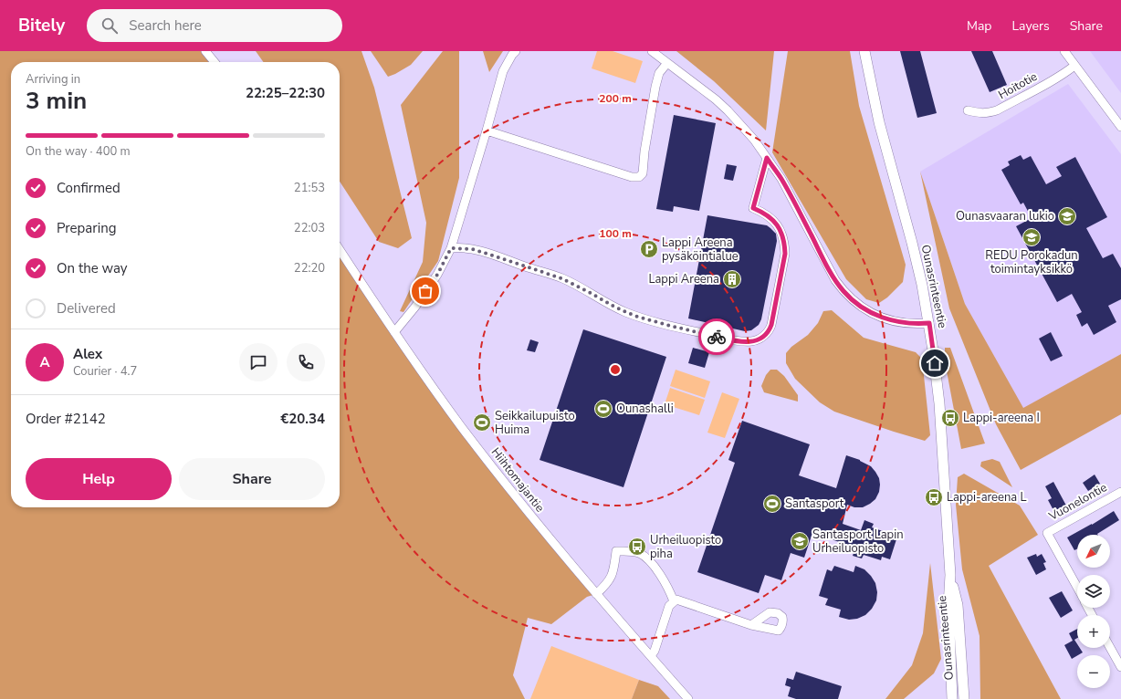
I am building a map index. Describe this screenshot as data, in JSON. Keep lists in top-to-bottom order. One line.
{"streets":{"street":["Hoitotie","Ounasrinteentie","Hiihtomajantie","Vuonelontie"]},"places":{"school or university":["Ounasvaaran lukio","REDU Porokadun toimintayksikkö","Santasport Lapin Urheiluopisto"],"parking":["Lappi Areena pysäköintialue"],"building":["Lappi Areena"],"sports":["Ounashalli","Seikkailupuisto Huima","Santasport"],"bus stop":["Lappi-areena I","Lappi-areena L","Urheiluopisto piha"]},"north":"bottom left","page":{"header":"Bitely","search":"Search here","nav":["Map","Layers","Share"],"heading":["3 min","Arriving in","22:25–22:30"],"panel":["Alex","Courier · 4.7","Order #2142","€20.34"],"bar":"On the way · 400 m","list":[["Confirmed","21:53"],["Preparing","22:03"],["On the way","22:20"],"Delivered"],"round":"A","buttons":["Help","Share"],"map_buttons":["+","−"]},"rings":["200 m","100 m"]}
